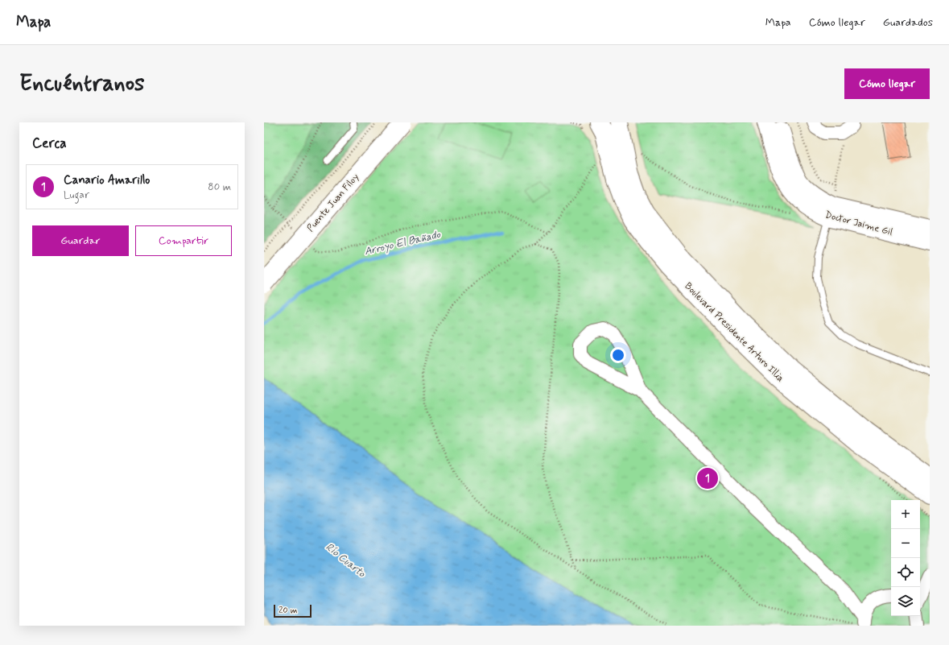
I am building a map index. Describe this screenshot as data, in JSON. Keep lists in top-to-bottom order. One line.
{"streets":{"main road":["Puente Juan Filoy","Doctor Jaime Gil","Boulevard Presidente Arturo Illia"]},"water":["Arroyo El Bañado","Río Cuarto"],"scale_bar":"20 m","page":{"header":"Mapa","nav":["Mapa","Cómo llegar","Guardados"],"buttons":["Cómo llegar",["Guardar","Compartir"]],"title":"Encuéntranos","heading":"Cerca","list":[{"mark":"1","name":"Canario Amarillo","note":"Lugar","value":"80 m"}],"pins":"1","map_buttons":["+","−"],"scale":"20 m"}}
